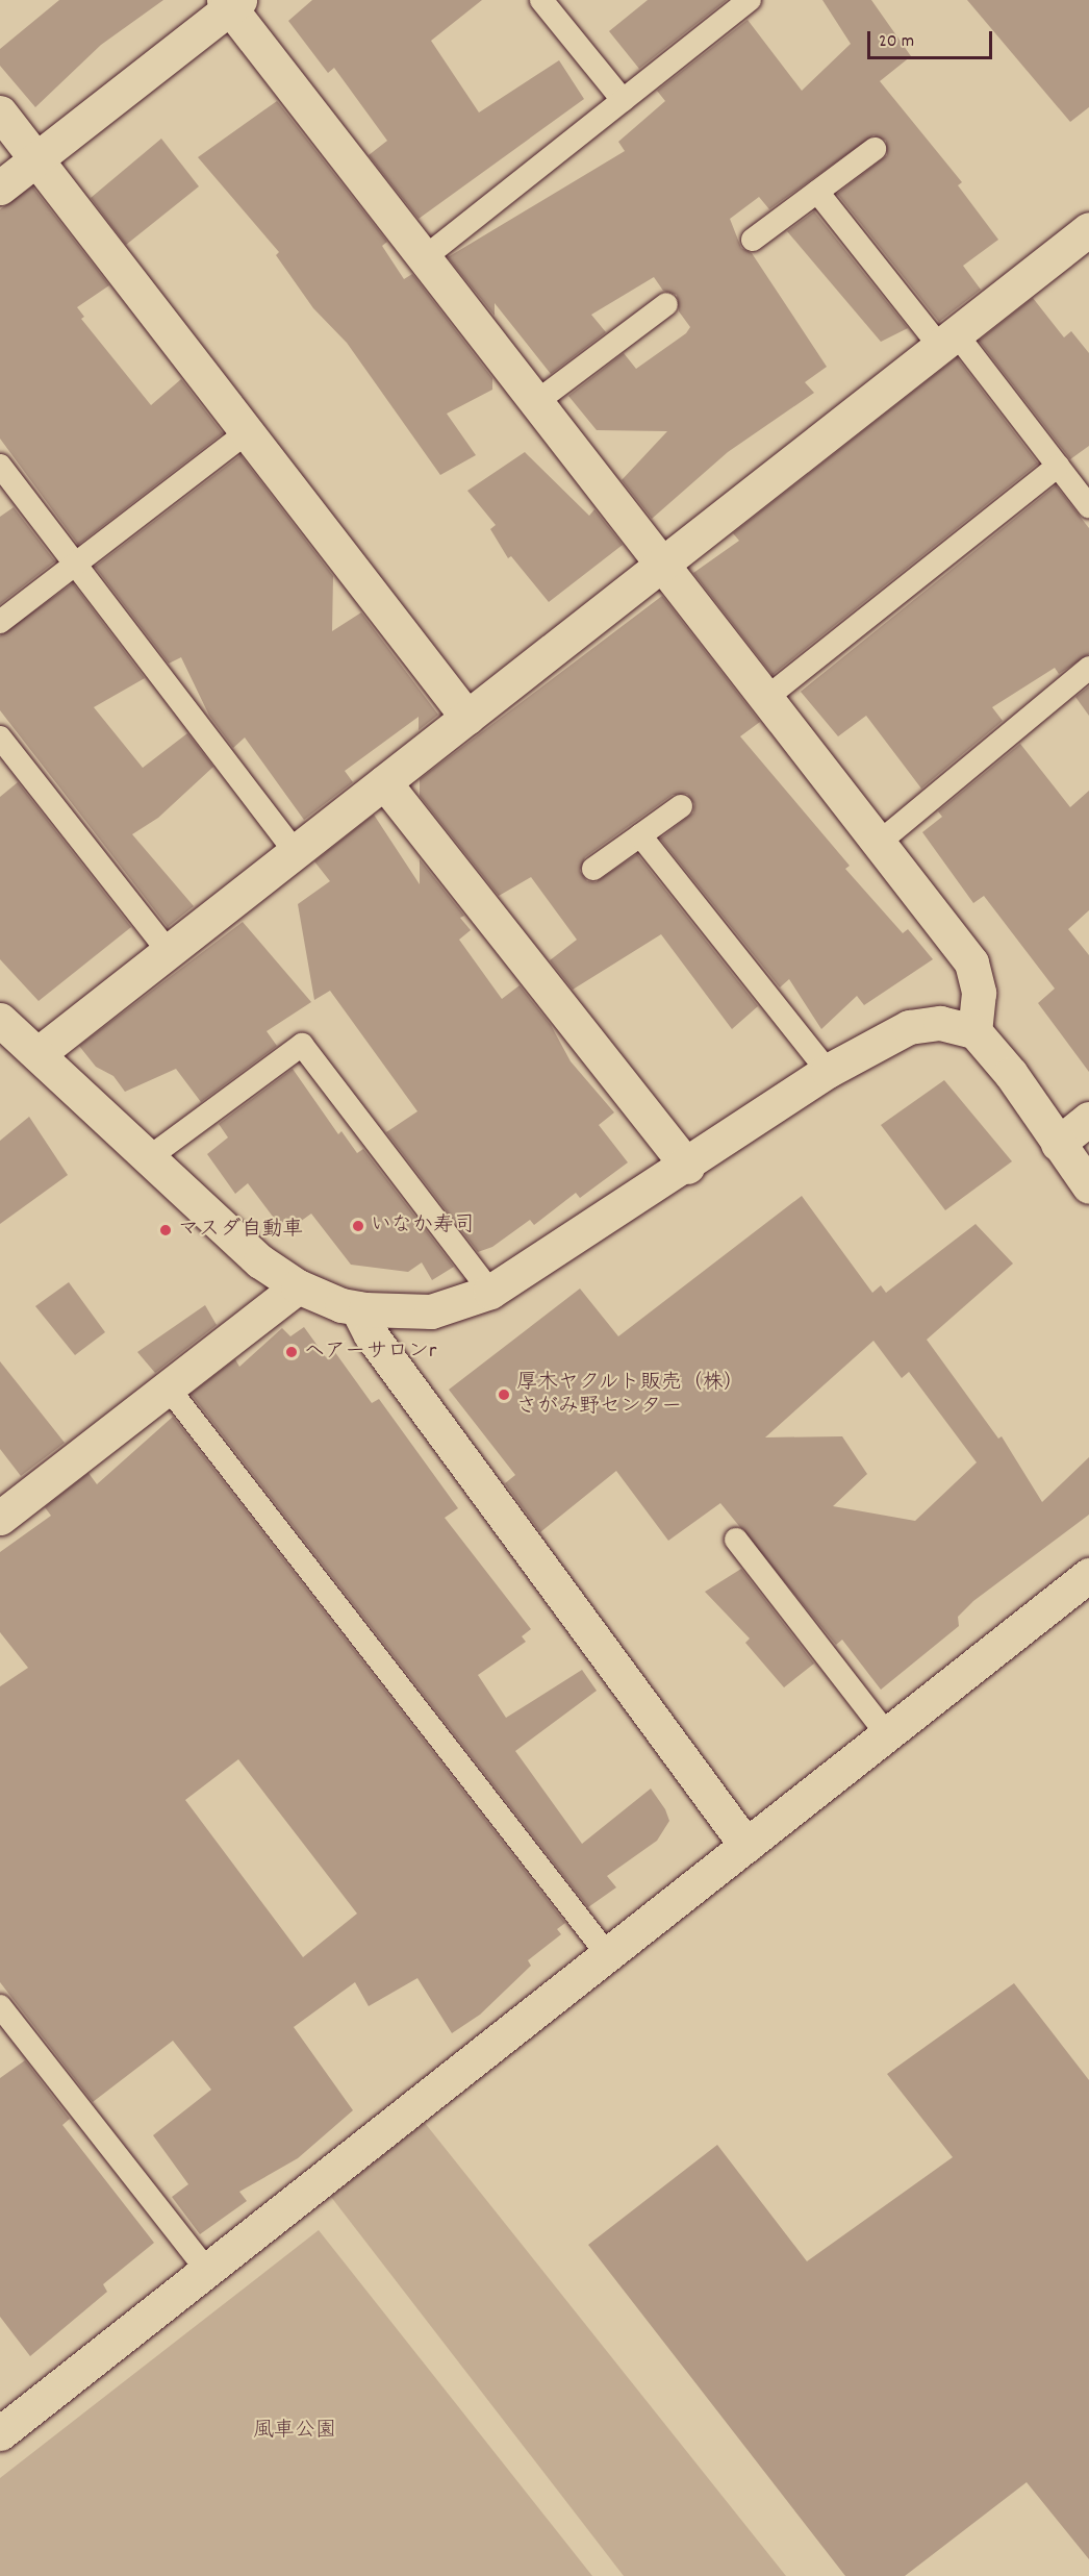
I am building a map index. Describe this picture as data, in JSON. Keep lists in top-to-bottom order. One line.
{"parks":["風車公園"],"places":["いなか寿司","マスダ自動車","ヘアーサロンr","厚木ヤクルト販売（株） さがみ野センター"],"scale_bar":"20 m"}
